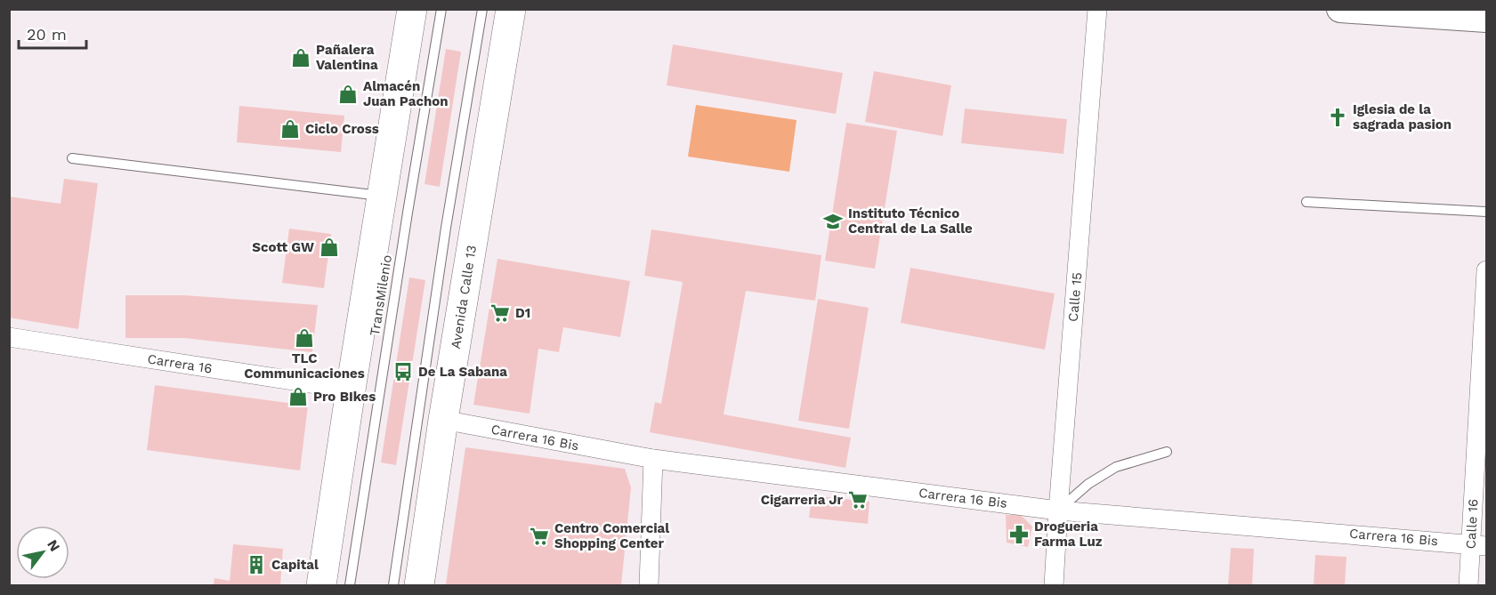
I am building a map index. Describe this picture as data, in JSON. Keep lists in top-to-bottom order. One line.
{"streets":{"main road":["Avenida Calle 13"],"street":["Calle 15","Carrera 16","Carrera 16 Bis","Calle 16"],"lane":["TransMilenio"]},"crossings":[["Avenida Calle 13","Carrera 16 Bis"],["Calle 15","Carrera 16 Bis"],["Carrera 16 Bis","Calle 16"]],"places":{"shop":["Pañalera Valentina","Almacén Juan Pachon","Ciclo Cross","Scott GW","TLC Communicaciones","Pro BIkes"],"church":["Iglesia de la sagrada pasion"],"school or university":["Instituto Técnico Central de La Salle"],"supermarket":["D1","Cigarreria Jr","Centro Comercial Shopping Center"],"bus stop":["De La Sabana"],"pharmacy":["Drogueria Farma Luz"],"building":["Capital"]},"scale_bar":"20 m","north":"top right"}
